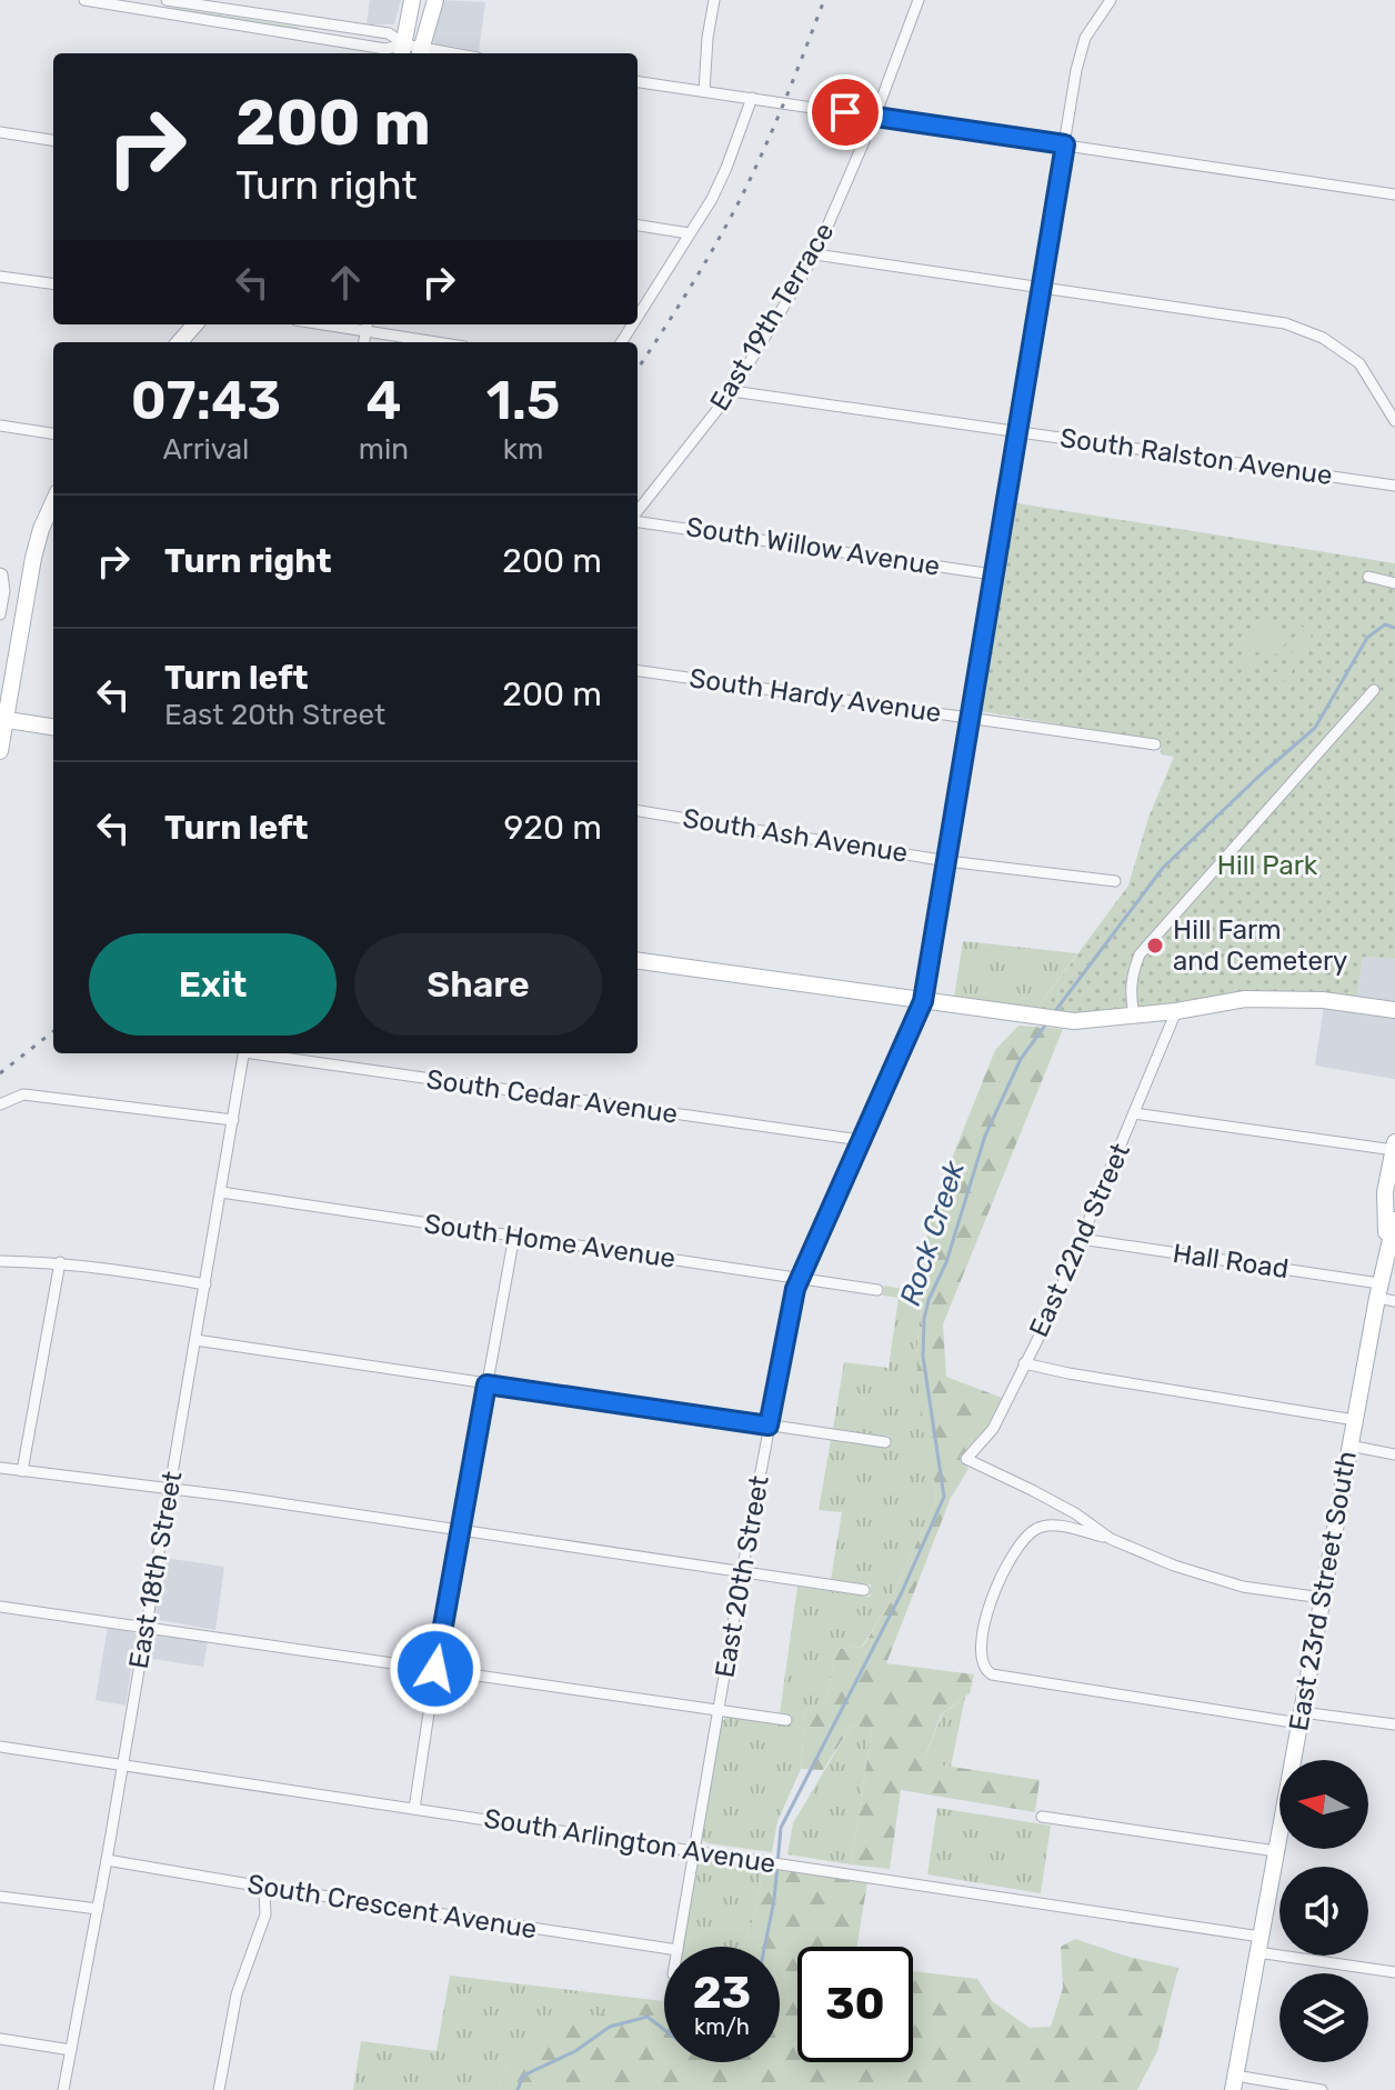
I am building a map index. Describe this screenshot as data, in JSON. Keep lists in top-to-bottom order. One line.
{"streets":{"street":["East 19th Terrace","South Ralston Avenue","South Willow Avenue","South Hardy Avenue","South Ash Avenue","South Cedar Avenue","East 22nd Street","South Home Avenue","Hall Road","East 18th Street","East 20th Street","East 23rd Street South","South Arlington Avenue","South Crescent Avenue"]},"crossings":[["East 19th Terrace","South Ralston Avenue"],["South Ralston Avenue","East 20th Street"],["South Willow Avenue","East 20th Street"],["South Hardy Avenue","East 20th Street"],["South Ash Avenue","East 20th Street"],["South Cedar Avenue","East 20th Street"],["East 22nd Street","Hall Road"],["South Home Avenue","East 18th Street"],["South Home Avenue","East 20th Street"],["Hall Road","East 23rd Street South"],["East 18th Street","South Arlington Avenue"],["East 18th Street","South Crescent Avenue"],["East 20th Street","South Arlington Avenue"],["East 23rd Street South","South Arlington Avenue"]],"water":["Rock Creek"],"parks":["Hill Park"],"places":["Hill Farm and Cemetery"],"north":"left","page":{"turn":["200 m","Turn right"],"eta":["07:43","Arrival","4","min","1.5","km"],"list":[{"name":"Turn right","value":"200 m"},{"name":"Turn left","note":"East 20th Street","value":"200 m"},{"name":"Turn left","value":"920 m"}],"buttons":["Exit","Share"],"speed":"23 km/h","limit":"30"}}
